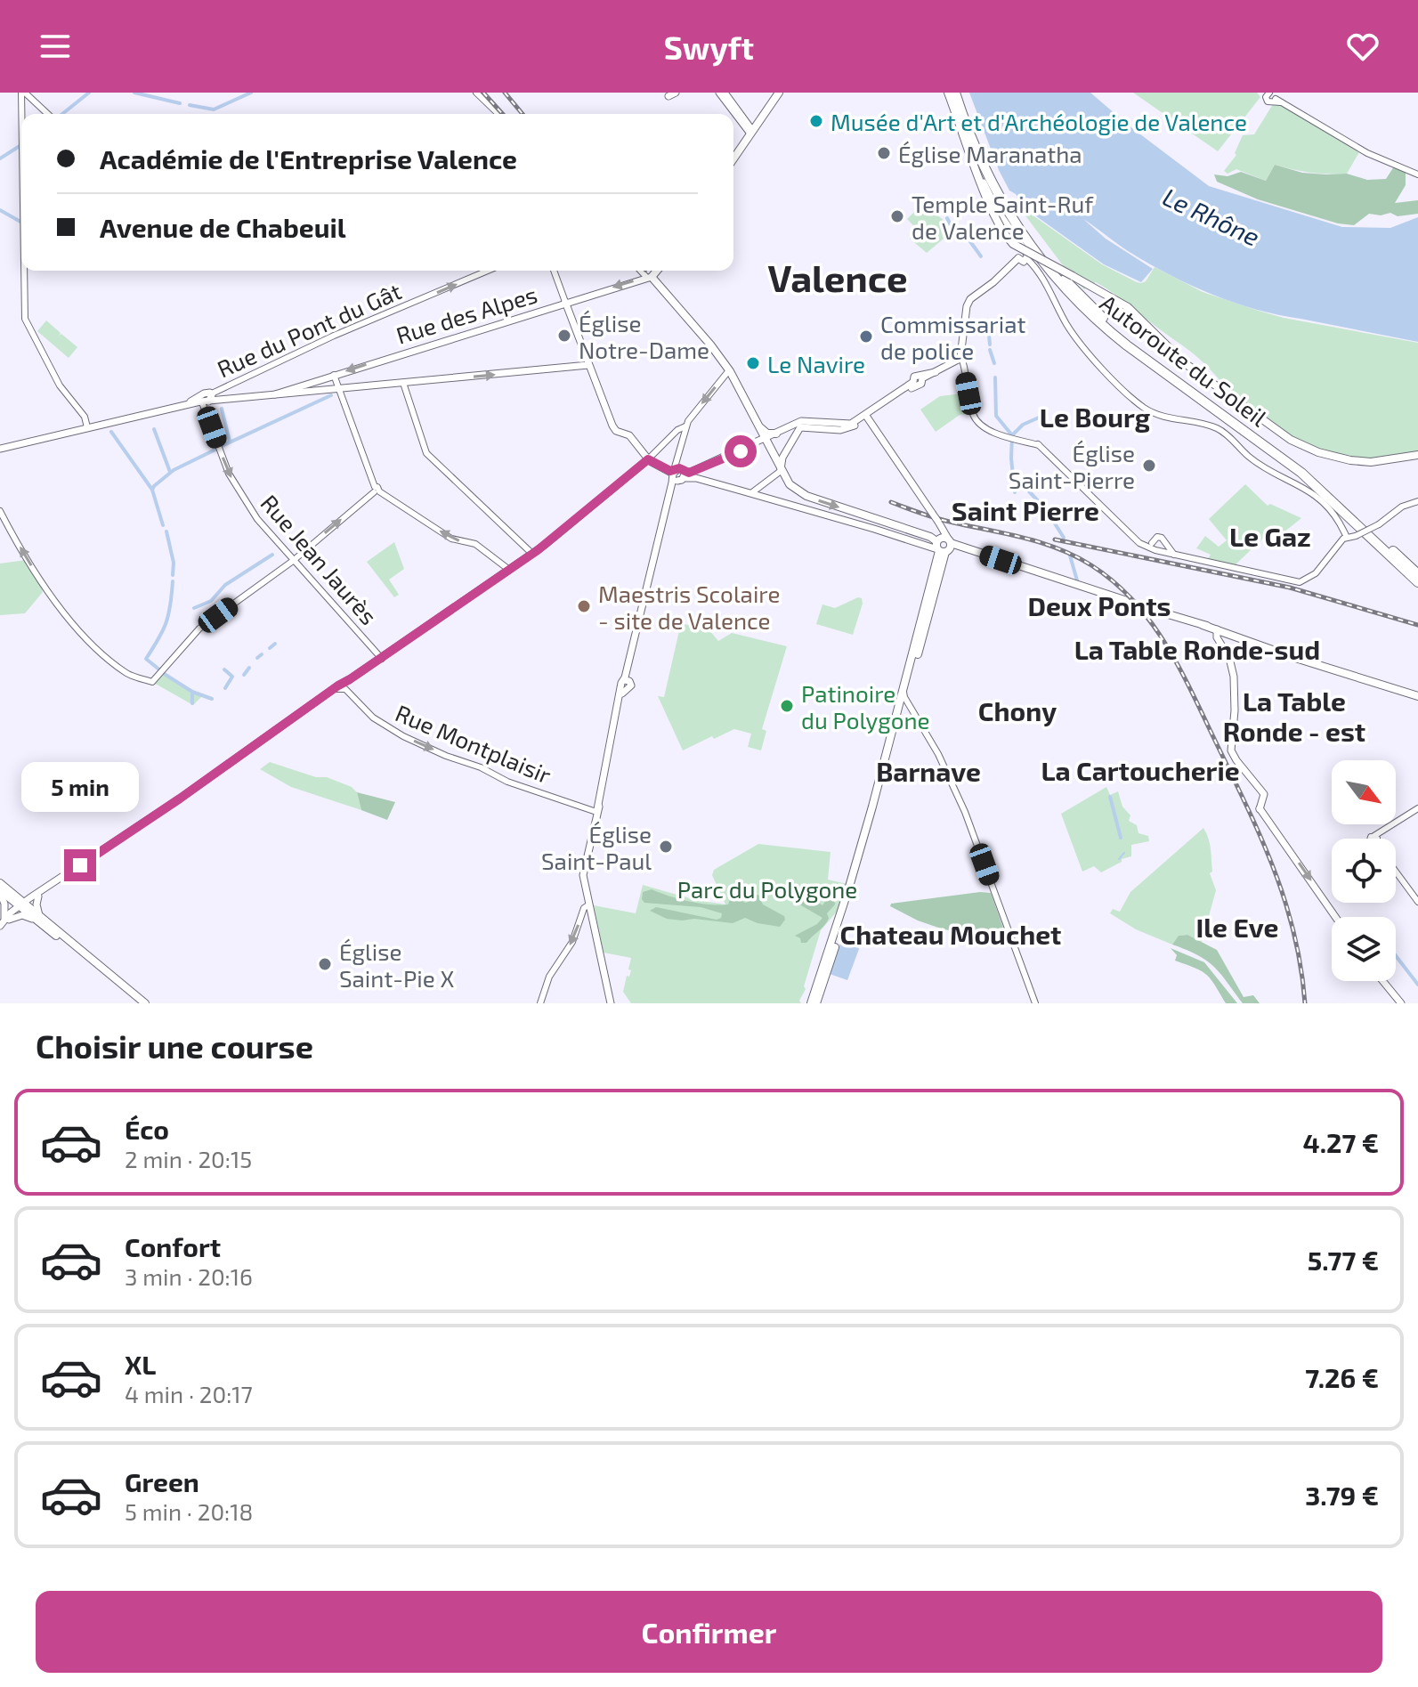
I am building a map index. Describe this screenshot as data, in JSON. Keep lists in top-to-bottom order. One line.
{"streets":{"highway":["Autoroute du Soleil"],"main road":["Rue des Alpes"],"street":["Rue du Pont du Gât","Rue Jean Jaurès","Rue Montplaisir"]},"crossings":[["Rue du Pont du Gât","Rue Jean Jaurès"]],"one_way":["Rue du Pont du Gât","Rue Jean Jaurès","Rue Montplaisir"],"districts":["Valence","Le Bourg","Saint Pierre","Le Gaz","Deux Ponts","La Table Ronde-sud","La Table Ronde - est","Chony","La Cartoucherie","Barnave","Ile Eve","Chateau Mouchet"],"water":["Le Rhône"],"parks":["Parc du Polygone"],"places":["Musée d'Art et d'Archéologie de Valence","Église Maranatha","Temple Saint-Ruf de Valence","Église Notre-Dame","Commissariat de police","Le Navire","Église Saint-Pierre","Maestris Scolaire - site de Valence","Patinoire du Polygone","Église Saint-Paul","Église Saint-Pie X"],"north":"bottom right","page":{"header":"Swyft","banner":["Académie de l'Entreprise Valence","Avenue de Chabeuil"],"bubble":"5 min","heading":"Choisir une course","list":[{"name":"Éco","note":"2 min · 20:15","value":"4.27 €"},{"name":"Confort","note":"3 min · 20:16","value":"5.77 €"},{"name":"XL","note":"4 min · 20:17","value":"7.26 €"},{"name":"Green","note":"5 min · 20:18","value":"3.79 €"}],"buttons":"Confirmer"}}
